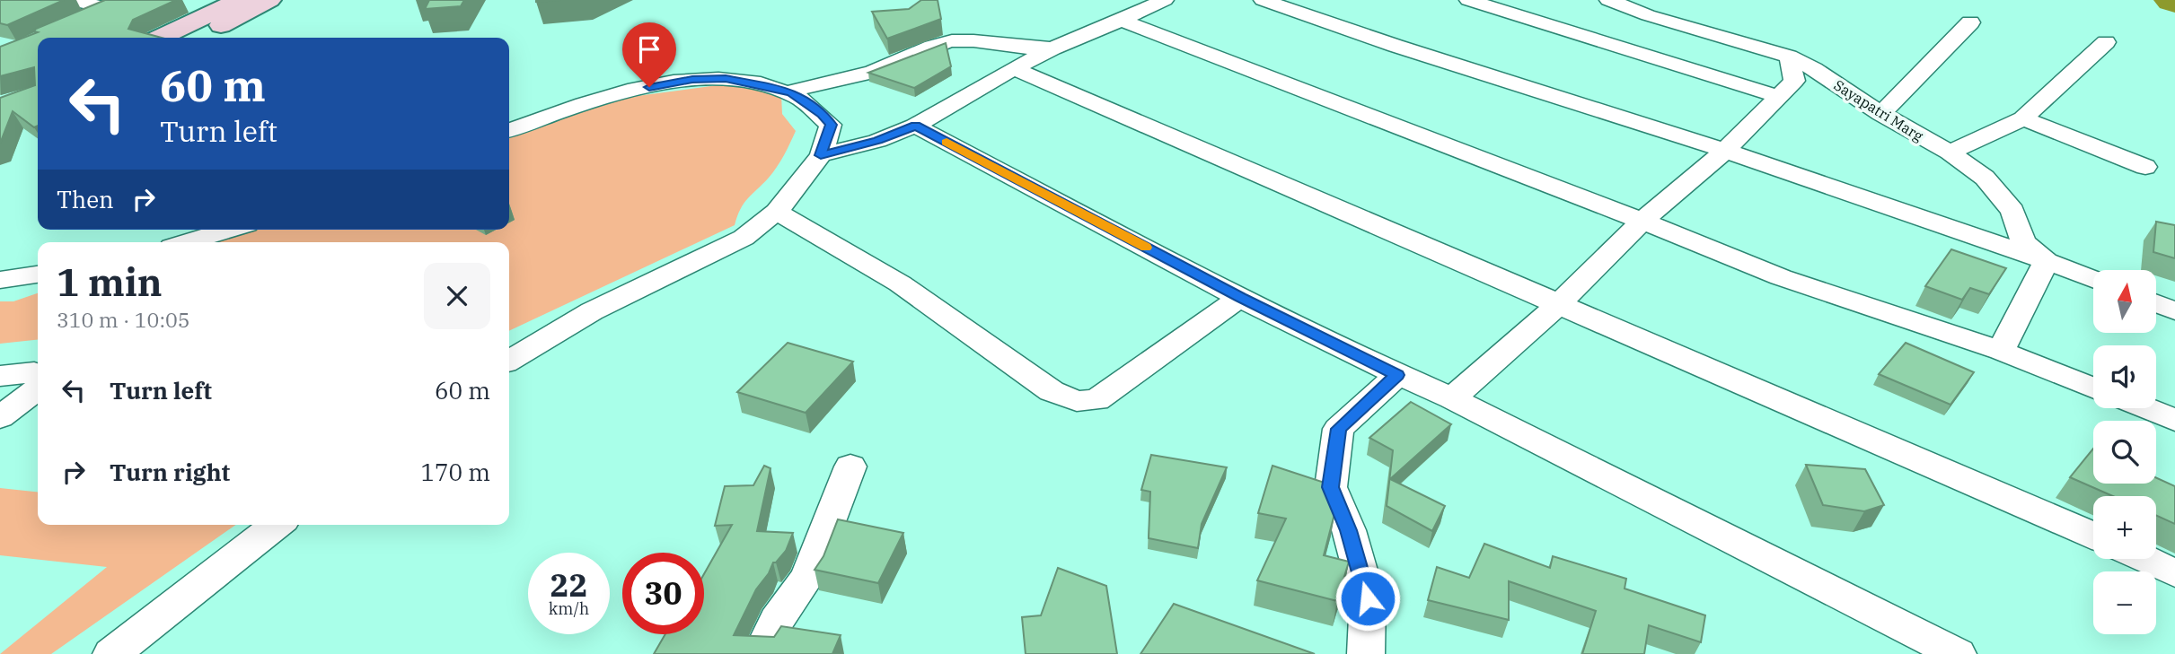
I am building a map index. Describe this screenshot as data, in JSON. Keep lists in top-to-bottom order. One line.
{"streets":{"street":["Sayapatri Marg"]},"north":"top","page":{"turn":["60 m","Turn left"],"then":"Then","heading":["1 min","310 m · 10:05"],"map_buttons":["+","−"],"list":[{"name":"Turn left","value":"60 m"},{"name":"Turn right","value":"170 m"}],"speed":"22 km/h","limit":"30"}}
